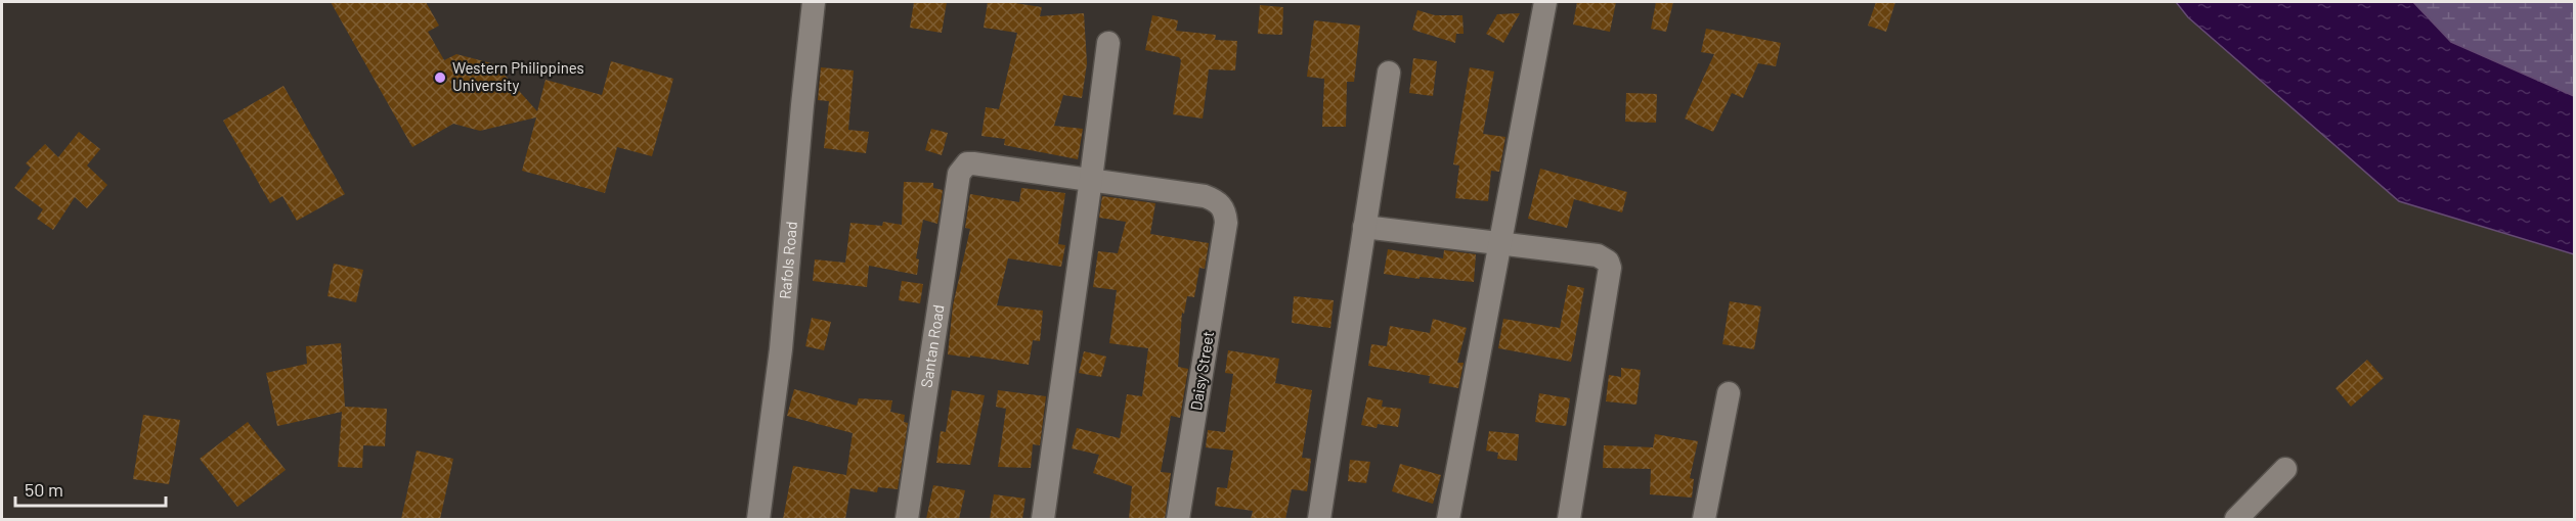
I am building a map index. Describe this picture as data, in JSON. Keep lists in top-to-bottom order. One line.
{"streets":{"street":["Rafols Road","Santan Road","Daisy Street"]},"crossings":[["Santan Road","Daisy Street"]],"places":["Western Philippines University"],"scale_bar":"50 m"}
